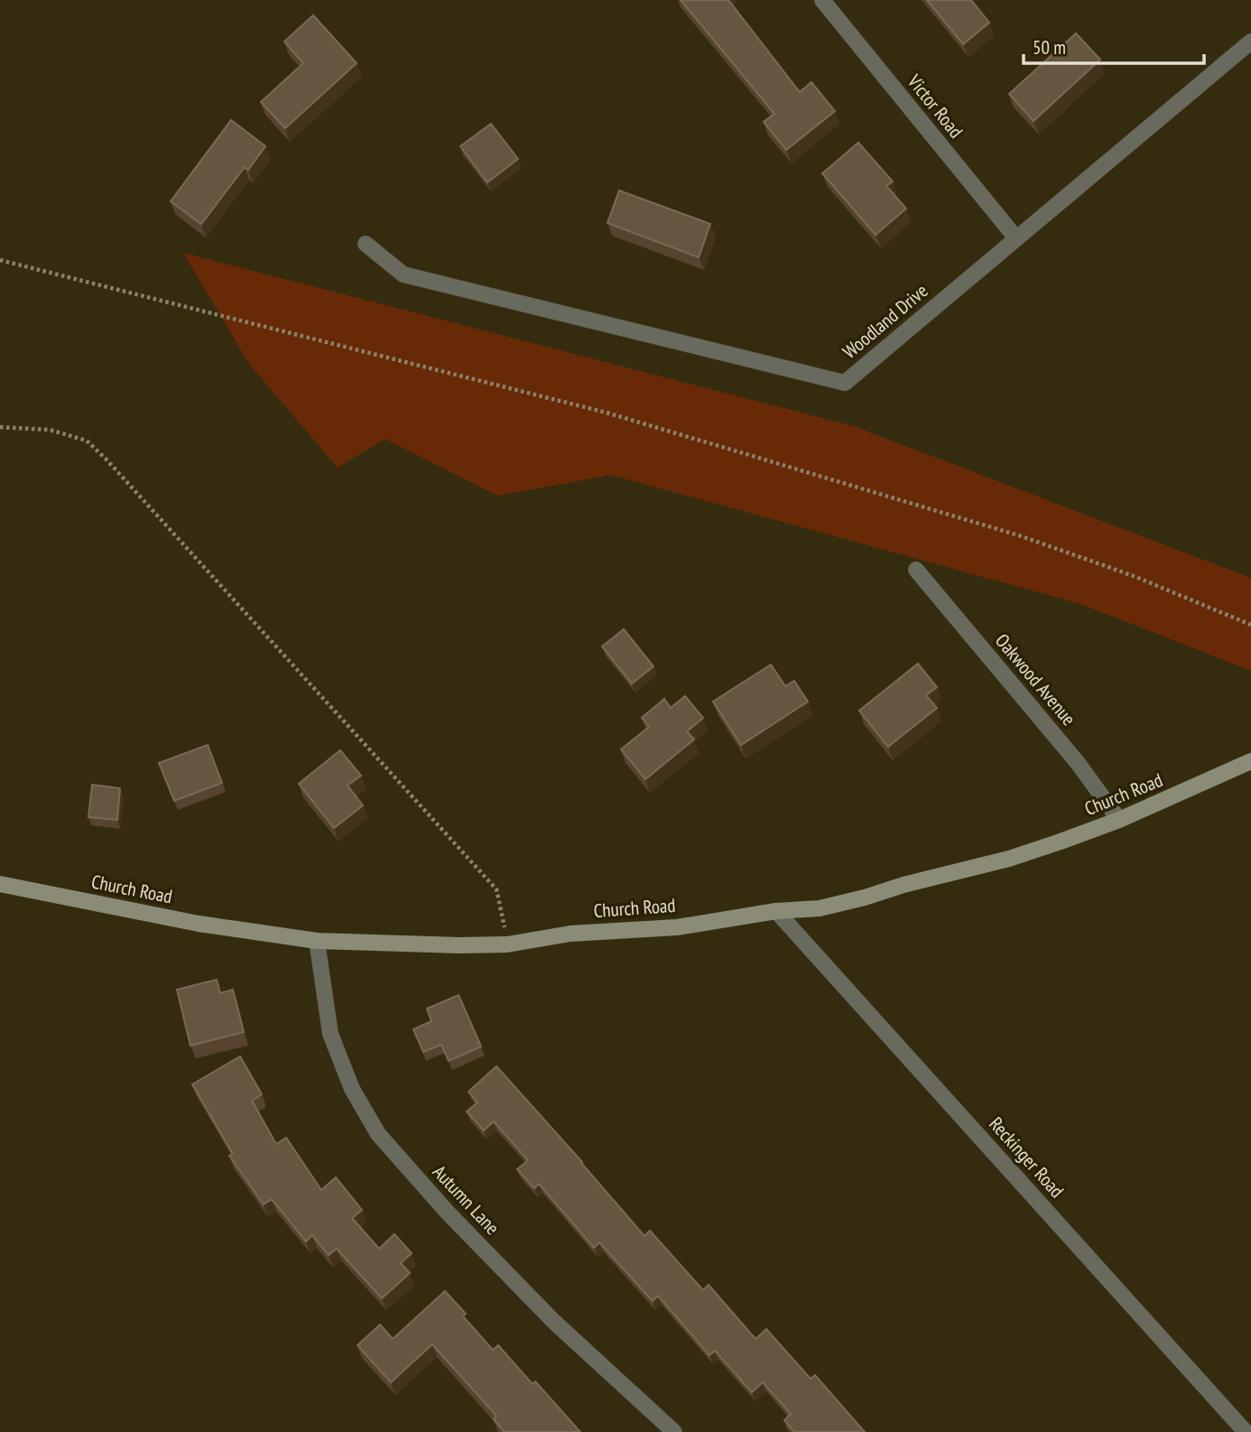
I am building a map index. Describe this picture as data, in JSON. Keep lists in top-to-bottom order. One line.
{"streets":{"street":["Victor Road","Woodland Drive","Oakwood Avenue","Church Road","Reckinger Road","Autumn Lane"]},"crossings":[["Victor Road","Woodland Drive"],["Oakwood Avenue","Church Road"],["Church Road","Reckinger Road"],["Church Road","Autumn Lane"]],"scale_bar":"50 m"}
